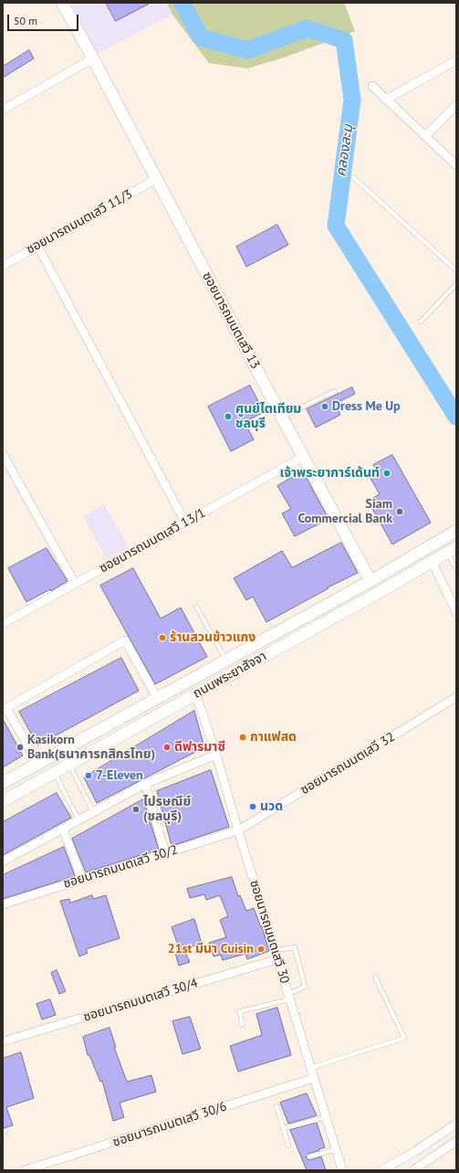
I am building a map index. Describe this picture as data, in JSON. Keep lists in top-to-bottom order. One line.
{"streets":{"main road":["ซอยนารถมนตเสวี 13","ถนนพระยาสัจจา"],"street":["ซอยนารถมนตเสวี 11/3","ซอยนารถมนตเสวี 13/1","ซอยนารถมนตเสวี 32","ซอยนารถมนตเสวี 30/2","ซอยนารถมนตเสวี 30","ซอยนารถมนตเสวี 30/4","ซอยนารถมนตเสวี 30/6"]},"crossings":[["ซอยนารถมนตเสวี 11/3","ซอยนารถมนตเสวี 13"],["ซอยนารถมนตเสวี 13","ซอยนารถมนตเสวี 13/1"],["ซอยนารถมนตเสวี 13","ถนนพระยาสัจจา"],["ถนนพระยาสัจจา","ซอยนารถมนตเสวี 30"],["ซอยนารถมนตเสวี 32","ซอยนารถมนตเสวี 30/2"],["ซอยนารถมนตเสวี 32","ซอยนารถมนตเสวี 30"],["ซอยนารถมนตเสวี 30/2","ซอยนารถมนตเสวี 30"],["ซอยนารถมนตเสวี 30","ซอยนารถมนตเสวี 30/4"],["ซอยนารถมนตเสวี 30","ซอยนารถมนตเสวี 30/6"]],"water":["คลองละมุ"],"places":["Dress Me Up","ศูนย์ไตเทียม ชลบุรี","เจ้าพระยาการ์เด้นท์","Siam Commercial Bank","ร้านสวนข้าวแกง","กาแฟสด","Kasikorn Bank(ธนาคารกสิกรไทย)","ดีฟารมาซี","7-Eleven","นวด","ไปรษณีย์ (ชลบุรี)","21st มีนา Cuisin"],"scale_bar":"50 m"}
